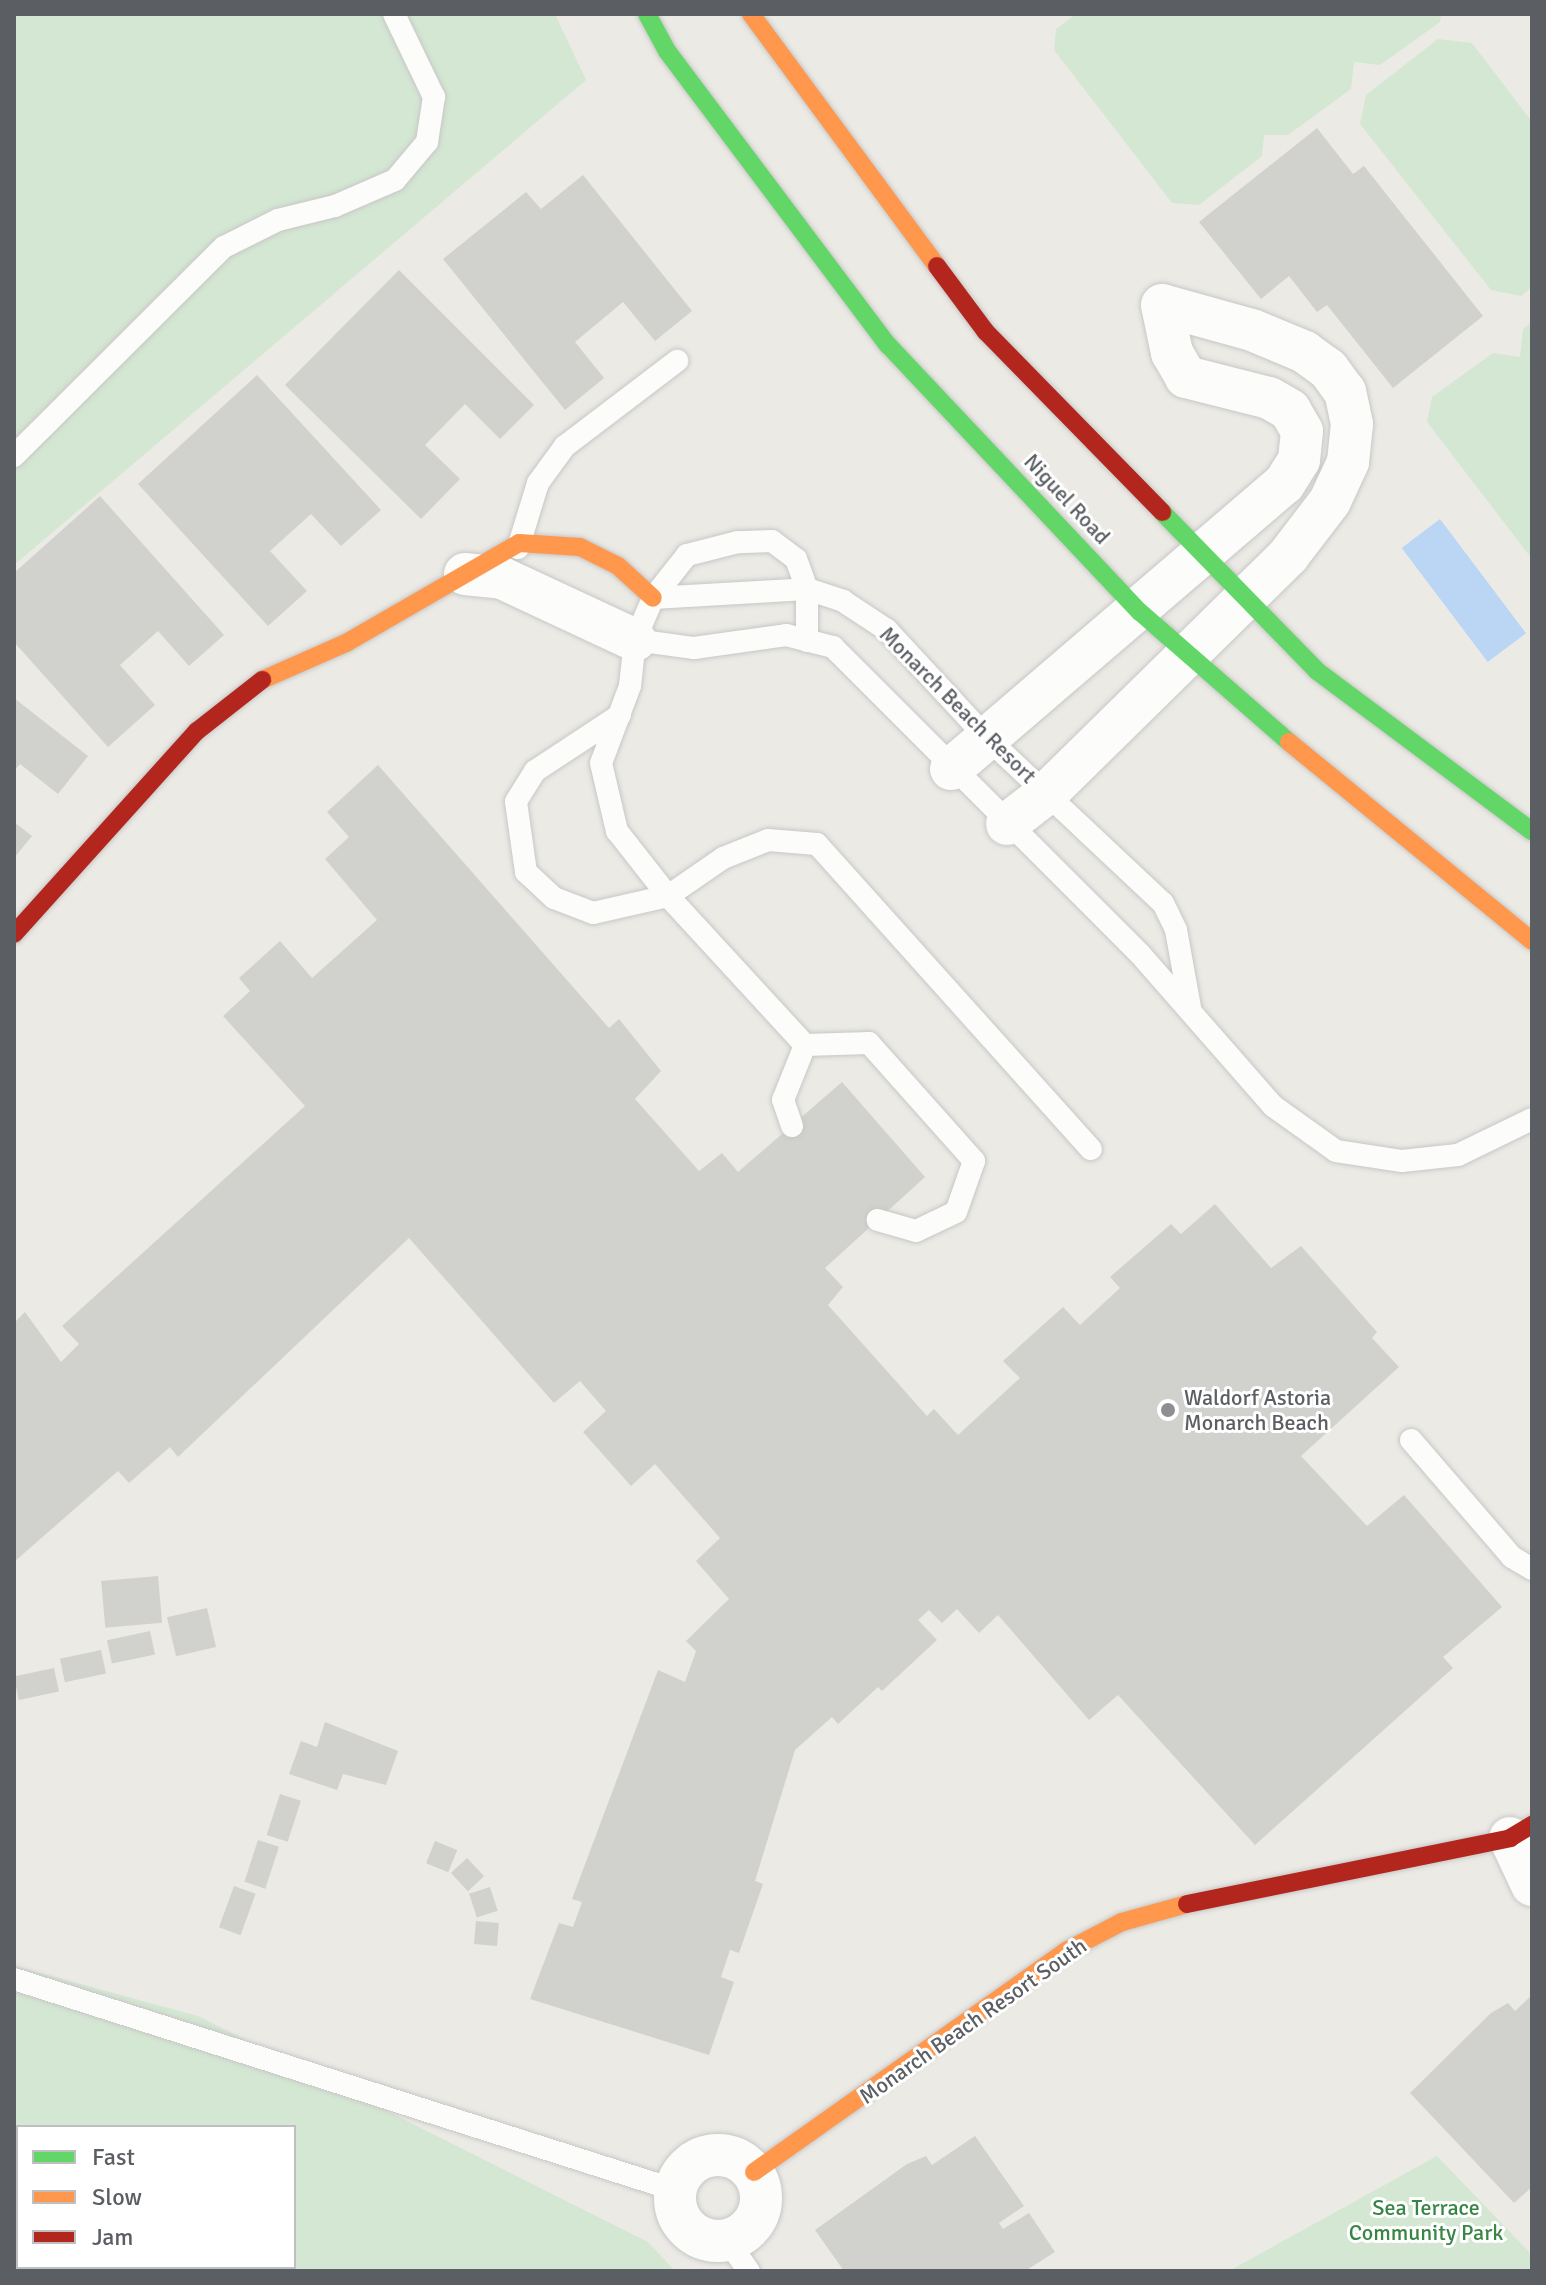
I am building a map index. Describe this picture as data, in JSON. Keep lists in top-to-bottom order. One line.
{"streets":{"main road":["Niguel Road","Monarch Beach Resort South"],"lane":["Monarch Beach Resort"]},"parks":["Sea Terrace Community Park"],"places":["Waldorf Astoria Monarch Beach"],"legend":["Fast","Slow","Jam"]}
